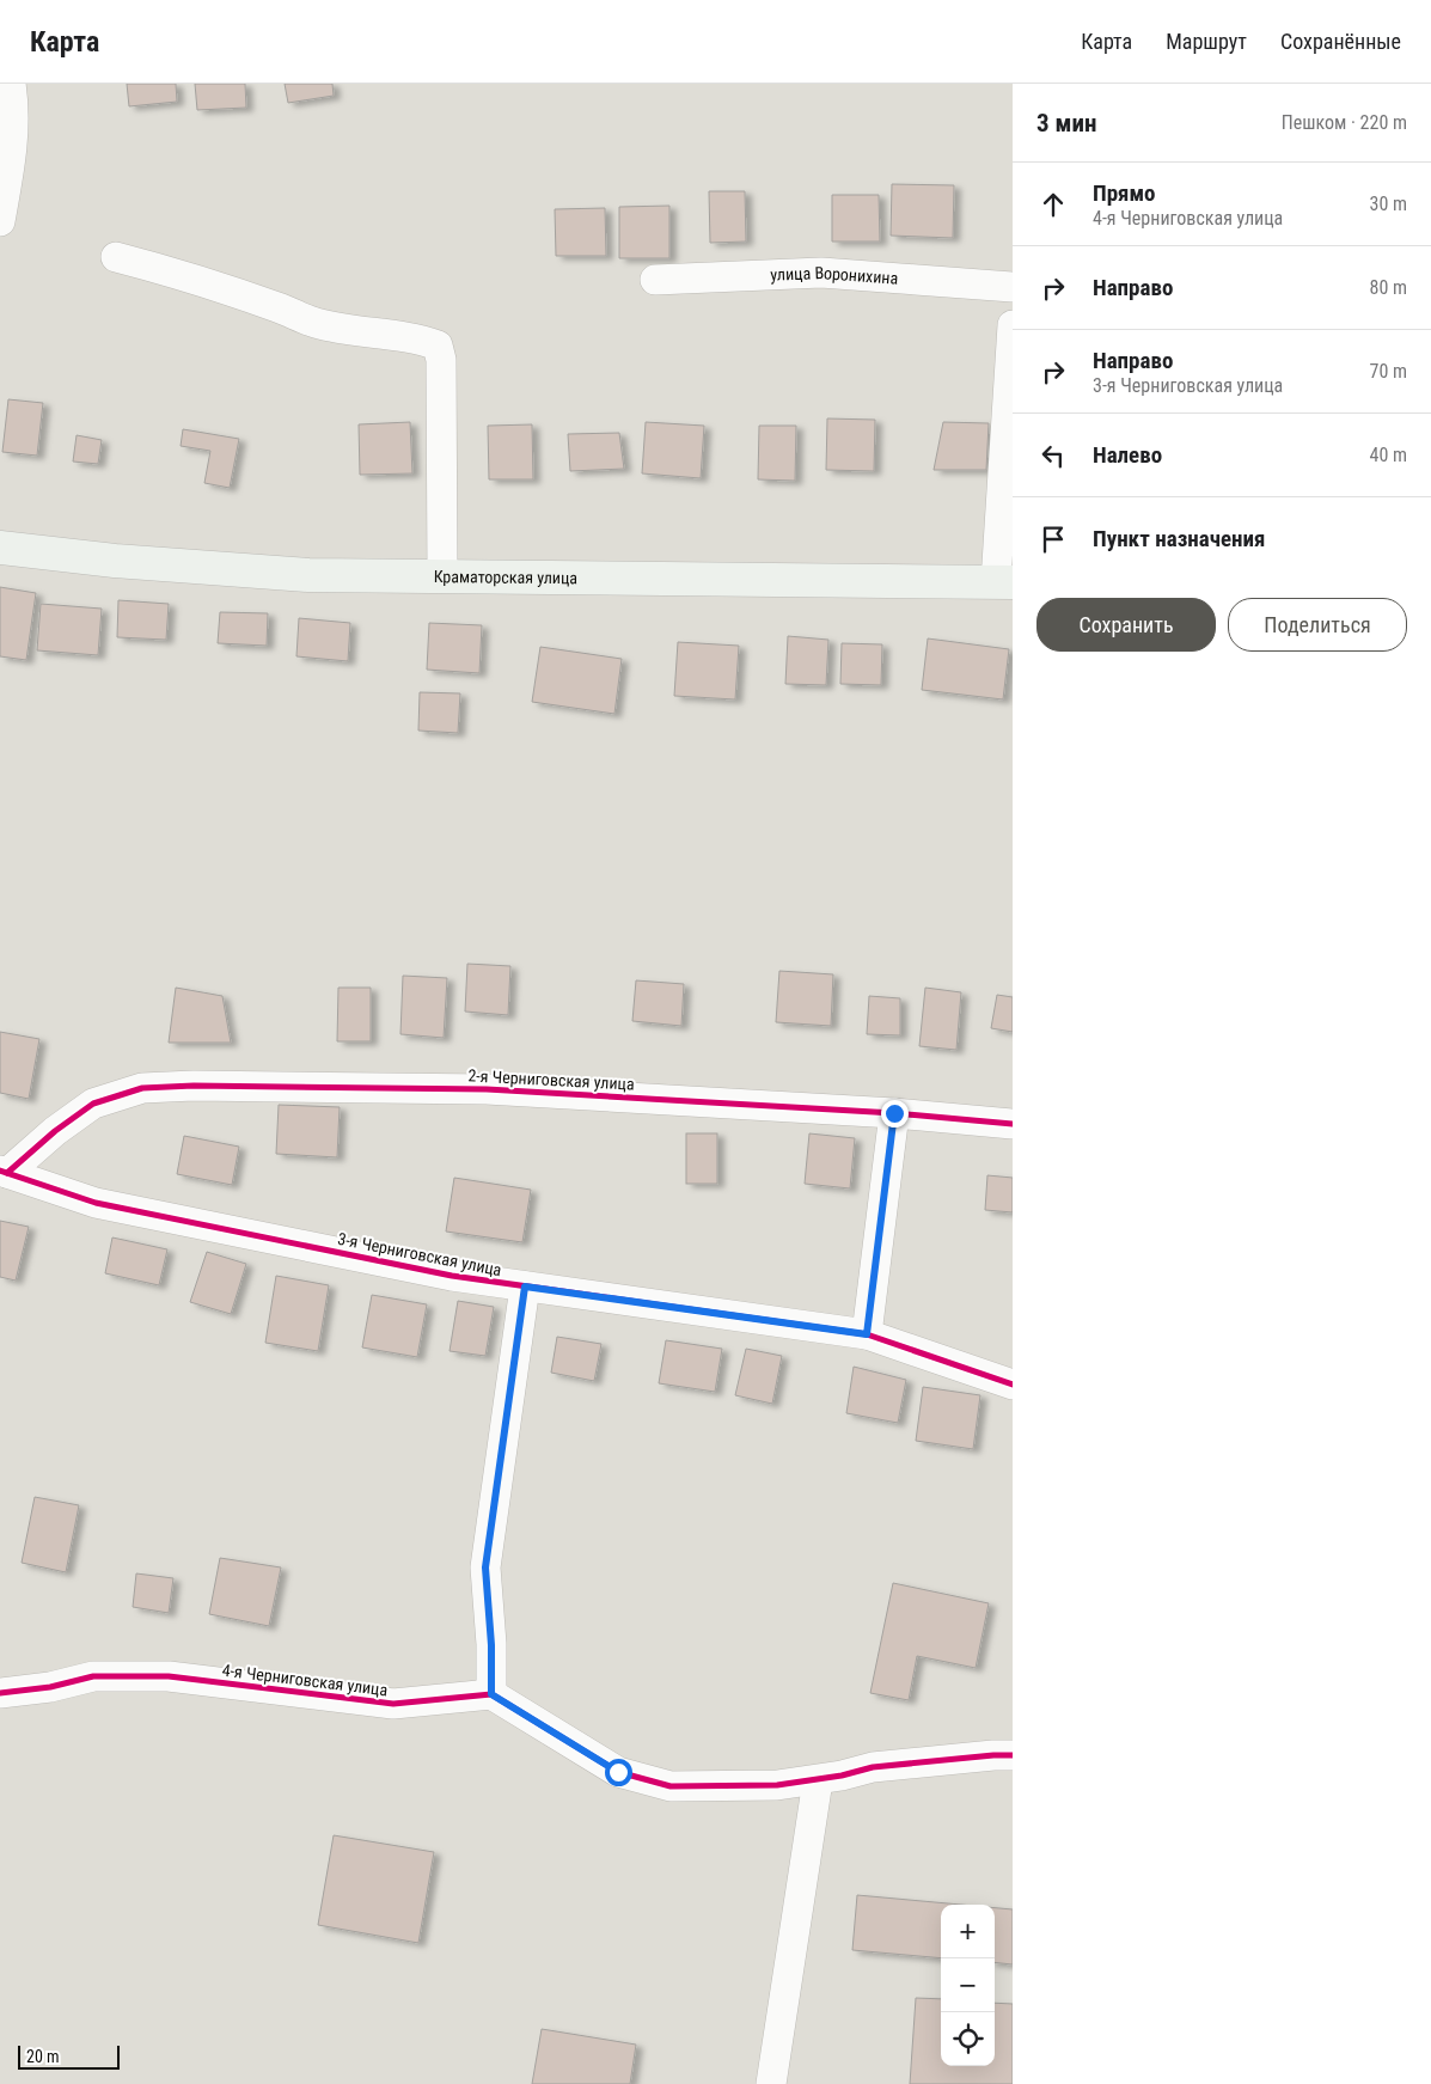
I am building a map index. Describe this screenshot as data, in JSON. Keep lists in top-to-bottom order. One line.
{"streets":{"main road":["Краматорская улица"],"street":["улица Воронихина","2-я Черниговская улица","3-я Черниговская улица","4-я Черниговская улица"]},"crossings":[["2-я Черниговская улица","3-я Черниговская улица"]],"scale_bar":"20 m","page":{"header":"Карта","nav":["Карта","Маршрут","Сохранённые"],"heading":["3 мин","Пешком · 220 m"],"list":[["Прямо","4-я Черниговская улица","30 m"],["Направо","80 m"],["Направо","3-я Черниговская улица","70 m"],["Налево","40 m"],"Пункт назначения"],"buttons":["Сохранить","Поделиться"],"map_buttons":["+","−"],"scale":"20 m"}}
